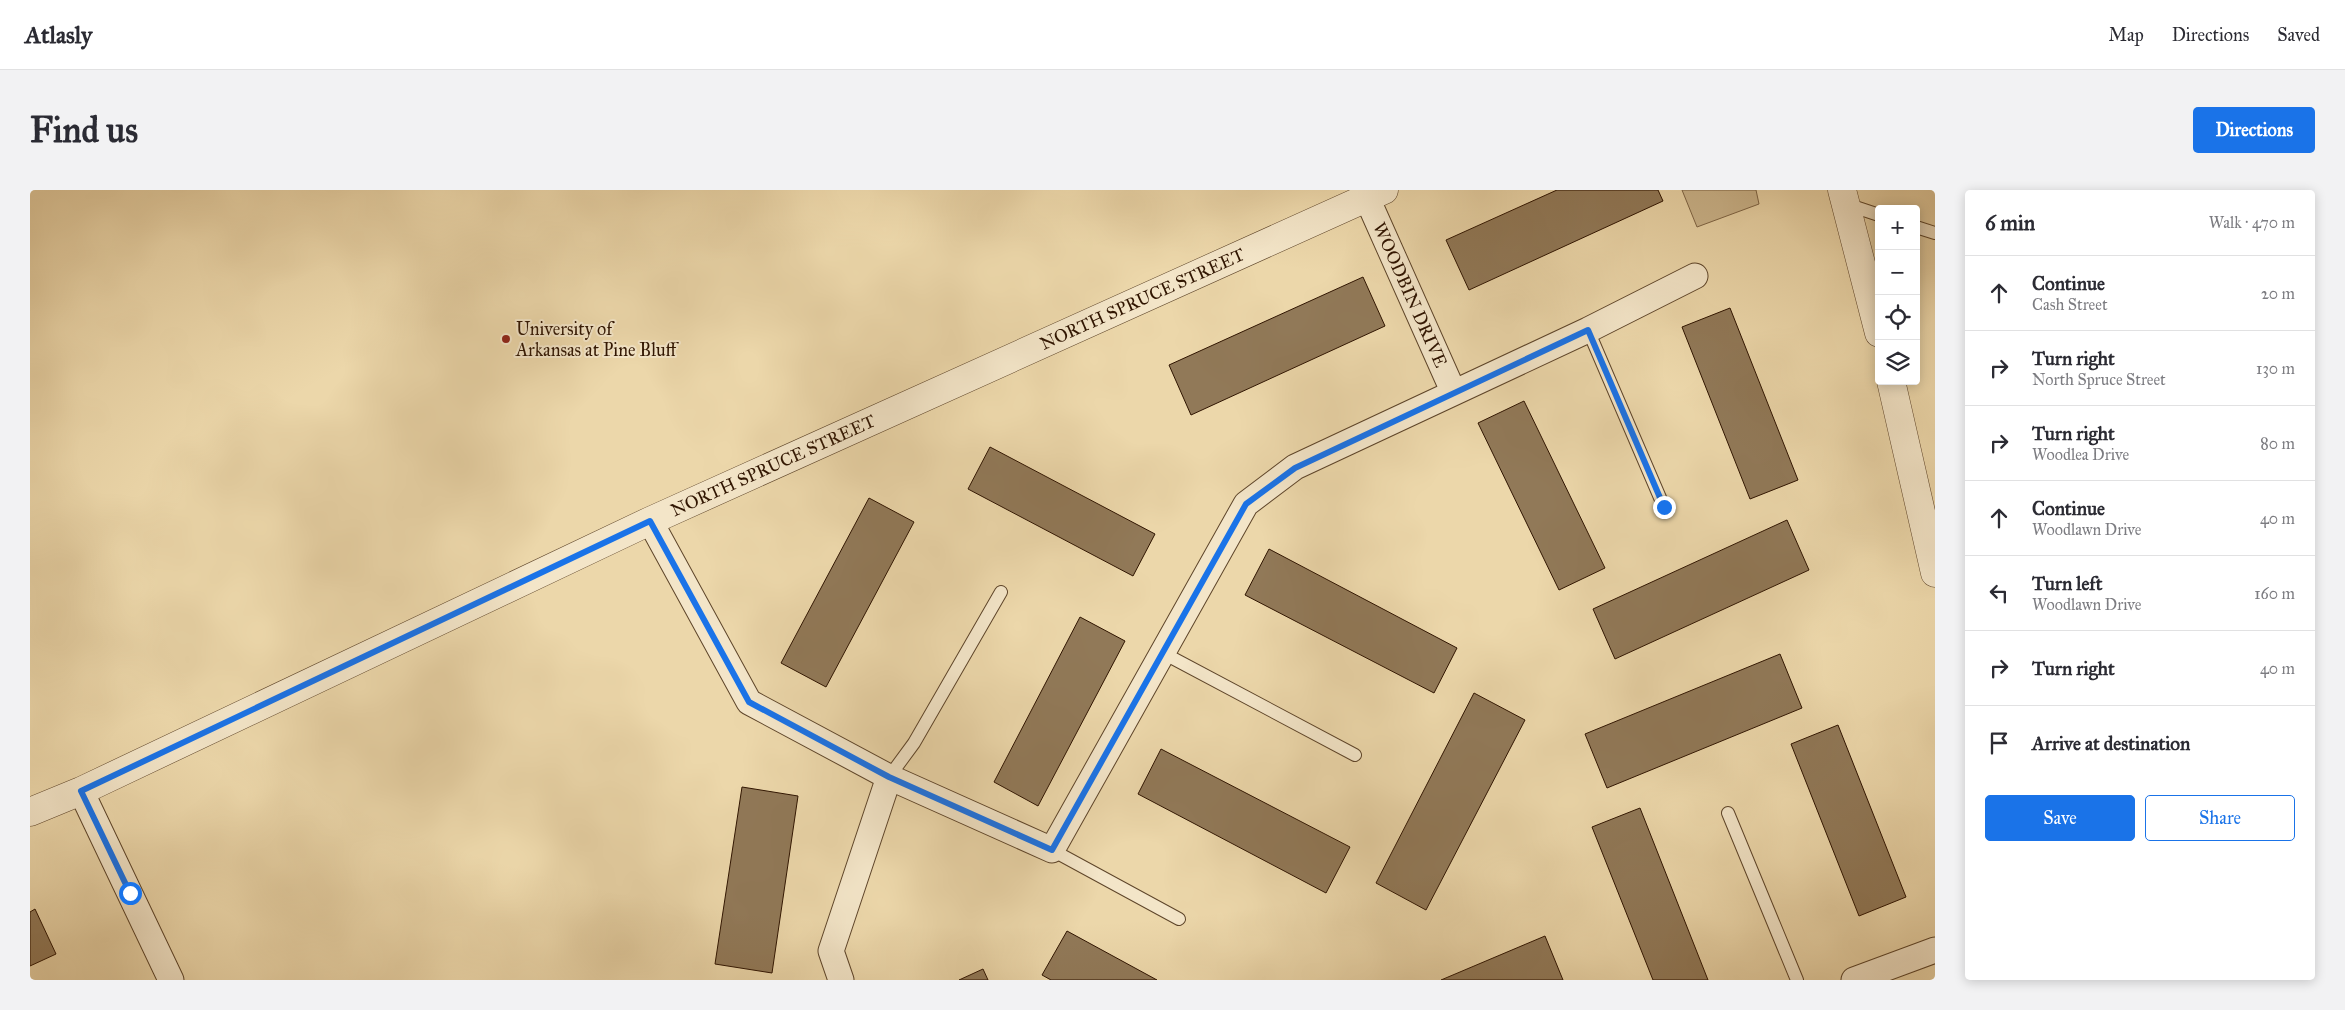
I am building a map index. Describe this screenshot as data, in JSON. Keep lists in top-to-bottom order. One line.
{"streets":{"street":["WOODBIN DRIVE","NORTH SPRUCE STREET"]},"crossings":[["WOODBIN DRIVE","NORTH SPRUCE STREET"]],"places":["University of Arkansas at Pine Bluff"],"page":{"header":"Atlasly","nav":["Map","Directions","Saved"],"buttons":["Directions",["Save","Share"]],"title":"Find us","heading":["6 min","Walk · 470 m"],"map_buttons":["+","−"],"list":[["Continue","Cash Street","20 m"],["Turn right","North Spruce Street","130 m"],["Turn right","Woodlea Drive","80 m"],["Continue","Woodlawn Drive","40 m"],["Turn left","Woodlawn Drive","160 m"],["Turn right","40 m"],"Arrive at destination"]}}
